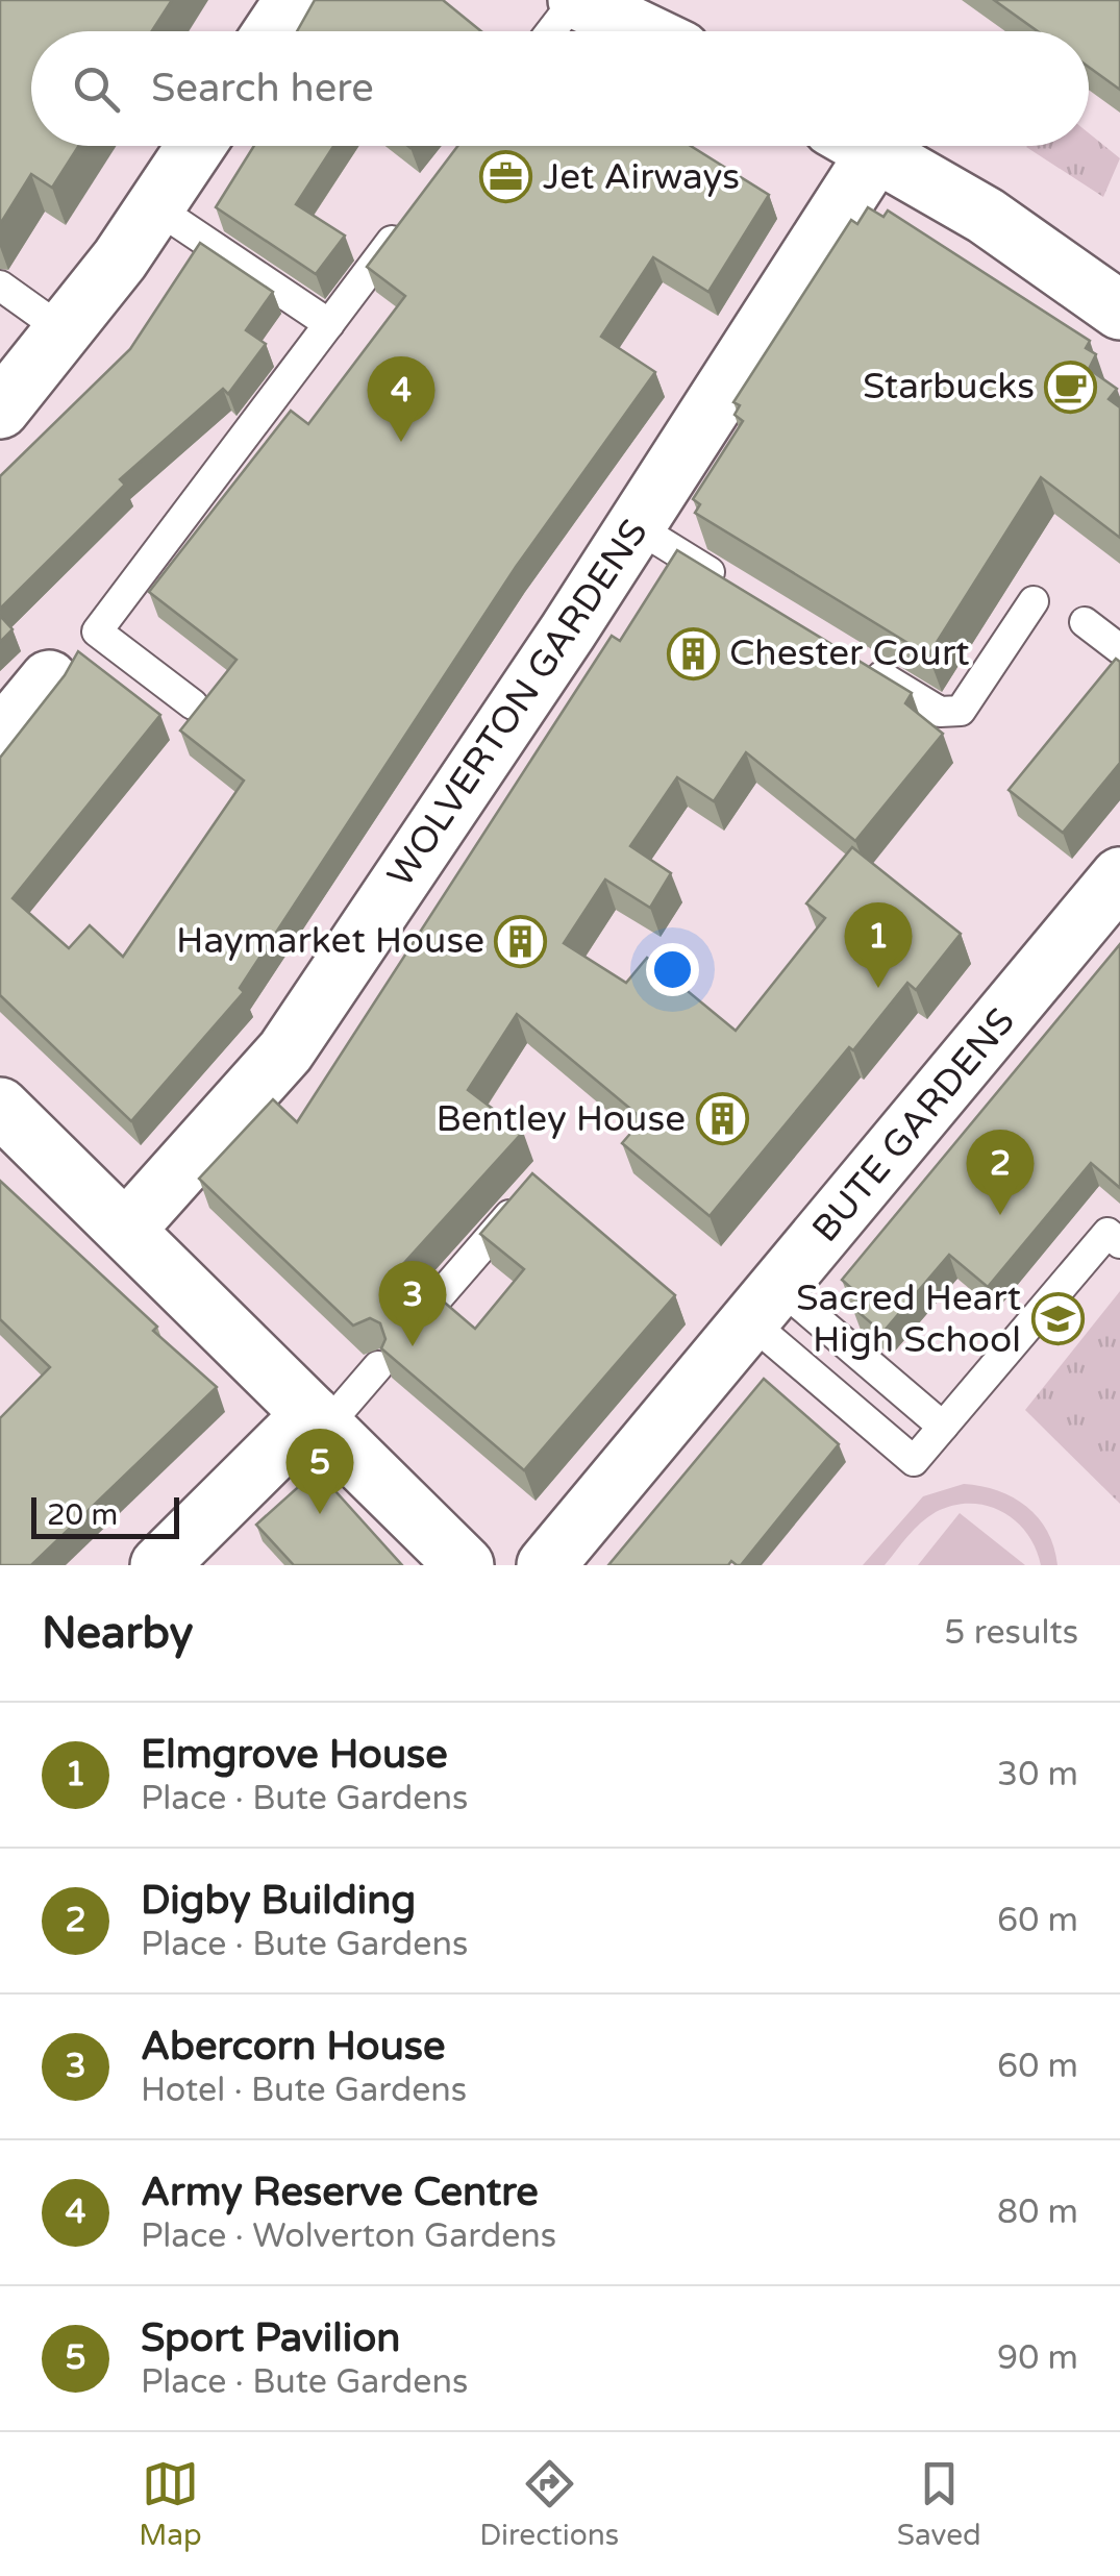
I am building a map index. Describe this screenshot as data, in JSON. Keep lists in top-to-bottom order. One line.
{"streets":{"street":["WOLVERTON GARDENS","BUTE GARDENS"]},"places":{"office":["Jet Airways"],"cafe":["Starbucks"],"building":["Chester Court","Haymarket House","Bentley House"],"school or university":["Sacred Heart High School"]},"scale_bar":"20 m","page":{"search":"Search here","pins":["4","1","2","3","5"],"scale":"20 m","heading":["Nearby","5 results"],"list":[{"mark":"1","name":"Elmgrove House","note":"Place · Bute Gardens","value":"30 m"},{"mark":"2","name":"Digby Building","note":"Place · Bute Gardens","value":"60 m"},{"mark":"3","name":"Abercorn House","note":"Hotel · Bute Gardens","value":"60 m"},{"mark":"4","name":"Army Reserve Centre","note":"Place · Wolverton Gardens","value":"80 m"},{"mark":"5","name":"Sport Pavilion","note":"Place · Bute Gardens","value":"90 m"}],"nav":["Map","Directions","Saved"]}}
